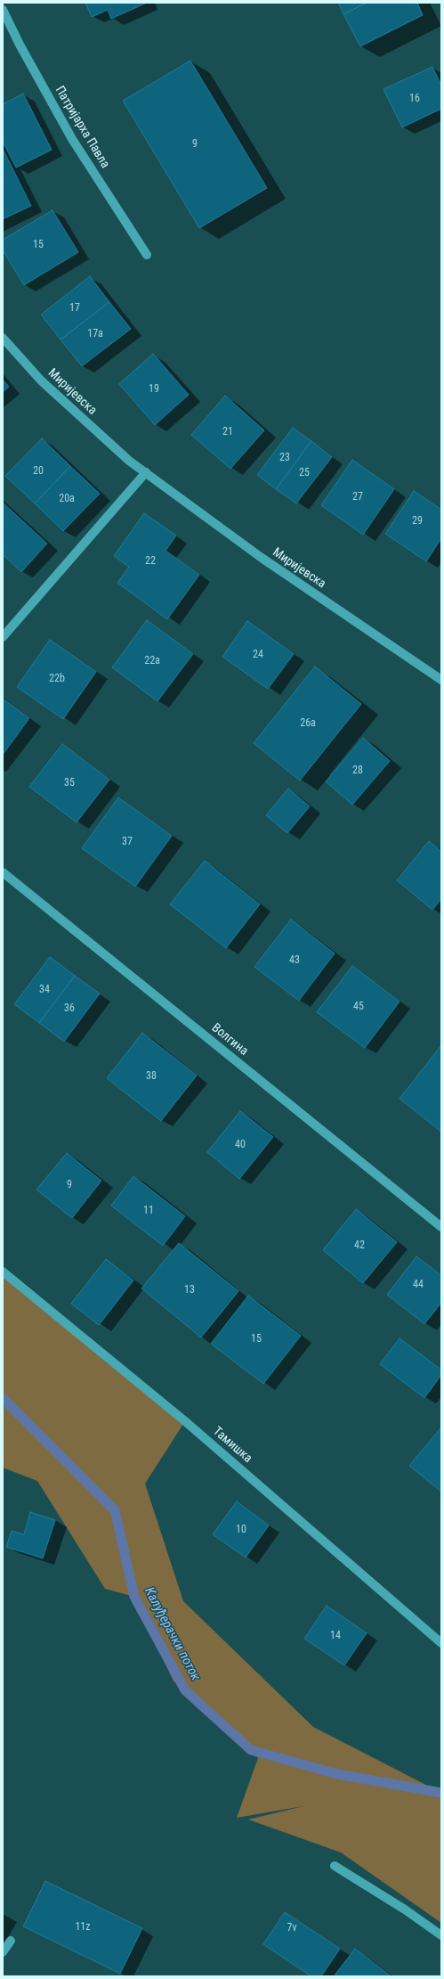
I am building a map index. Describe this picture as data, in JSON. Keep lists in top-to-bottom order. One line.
{"streets":{"street":["Патријарха Павла","Миријевска","Волгина","Тамишка"]},"water":["Калуђерачки поток"],"house_numbers":["16","9","15","17","17a","19","21","23","20","25","27","20a","29","22","24","22a","22b","26a","28","35","37","43","34","45","36","38","40","9","11","42","44","13","15","10","14","11z","7v"]}
